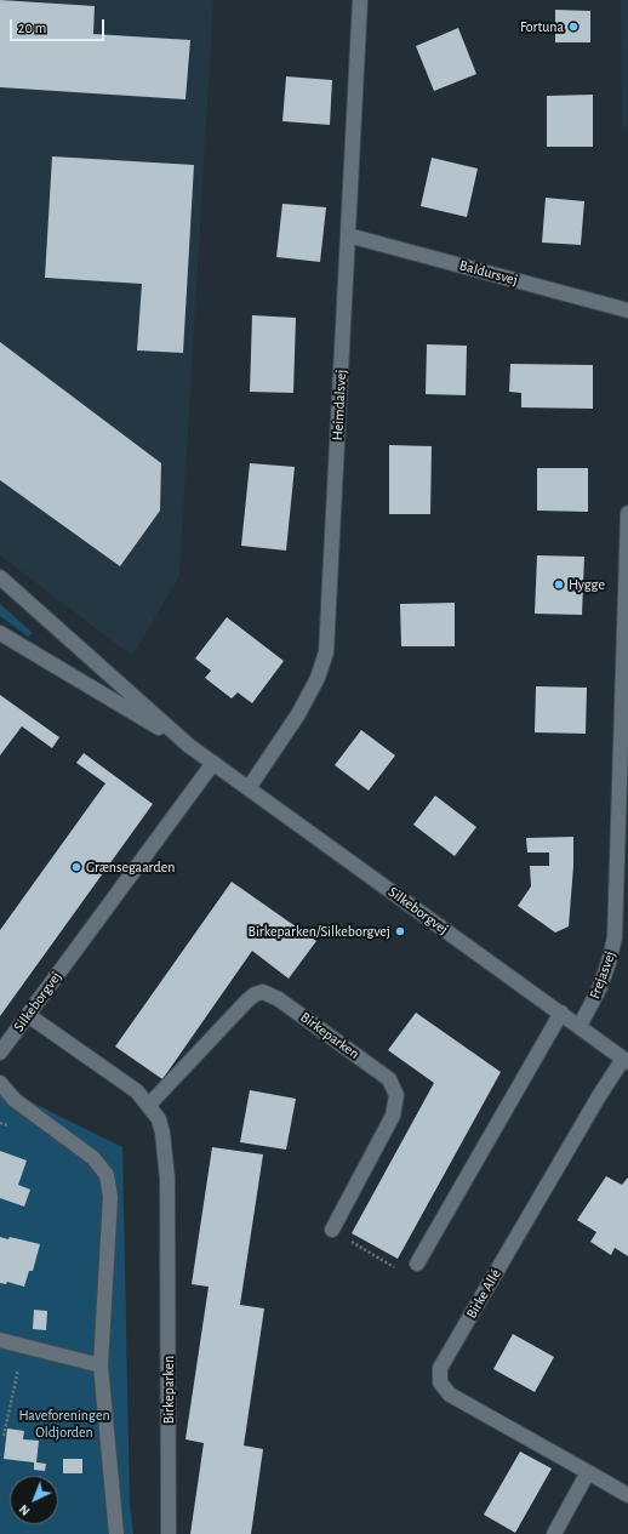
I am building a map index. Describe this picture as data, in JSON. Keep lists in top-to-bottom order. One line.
{"streets":{"street":["Baldursvej","Heimdalsvej","Silkeborgvej","Frejasvej","Birkeparken","Birke Allé"]},"crossings":[["Baldursvej","Heimdalsvej"],["Heimdalsvej","Silkeborgvej"],["Silkeborgvej","Frejasvej"],["Silkeborgvej","Birkeparken"],["Silkeborgvej","Birke Allé"]],"parks":["Haveforeningen Oldjorden"],"places":["Fortuna","Hygge","Grænsegaarden","Birkeparken/Silkeborgvej"],"scale_bar":"20 m","north":"bottom left"}
